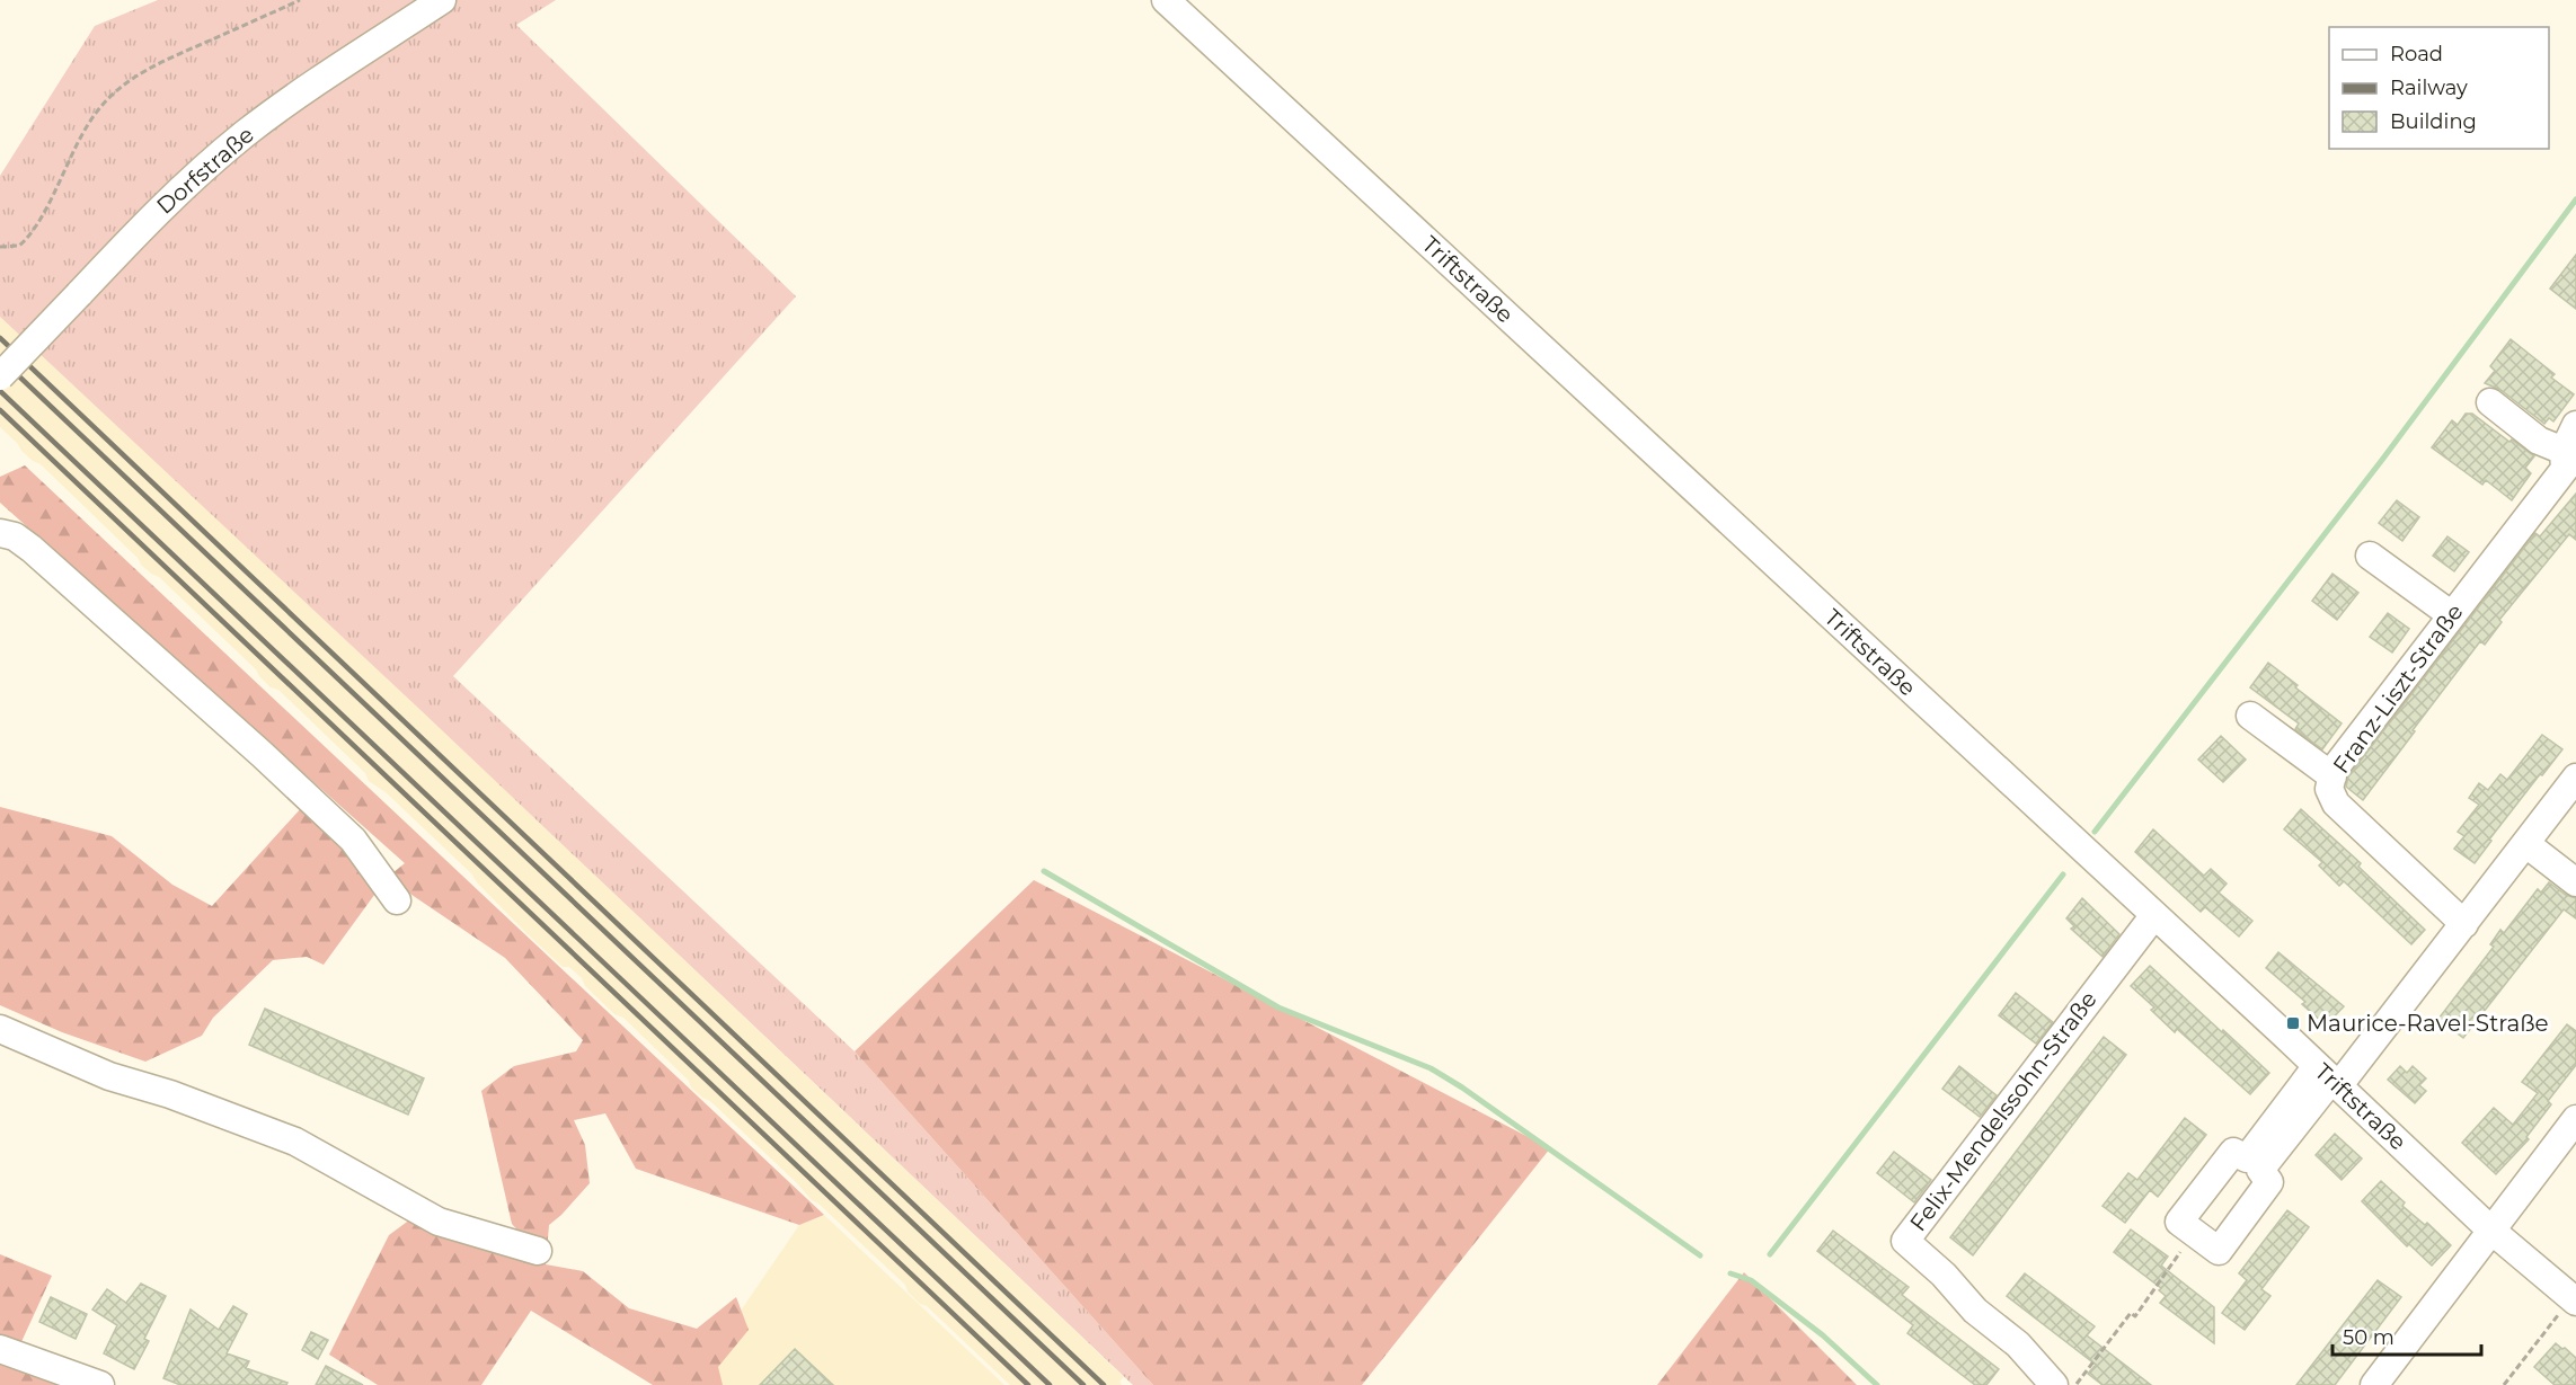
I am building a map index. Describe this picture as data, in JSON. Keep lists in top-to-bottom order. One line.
{"streets":{"street":["Dorfstraße","Triftstraße","Franz-Liszt-Straße","Felix-Mendelssohn-Straße"]},"crossings":[["Triftstraße","Felix-Mendelssohn-Straße"]],"places":{"transit":["Maurice-Ravel-Straße"]},"legend":["Road","Railway","Building"],"scale_bar":"50 m"}
